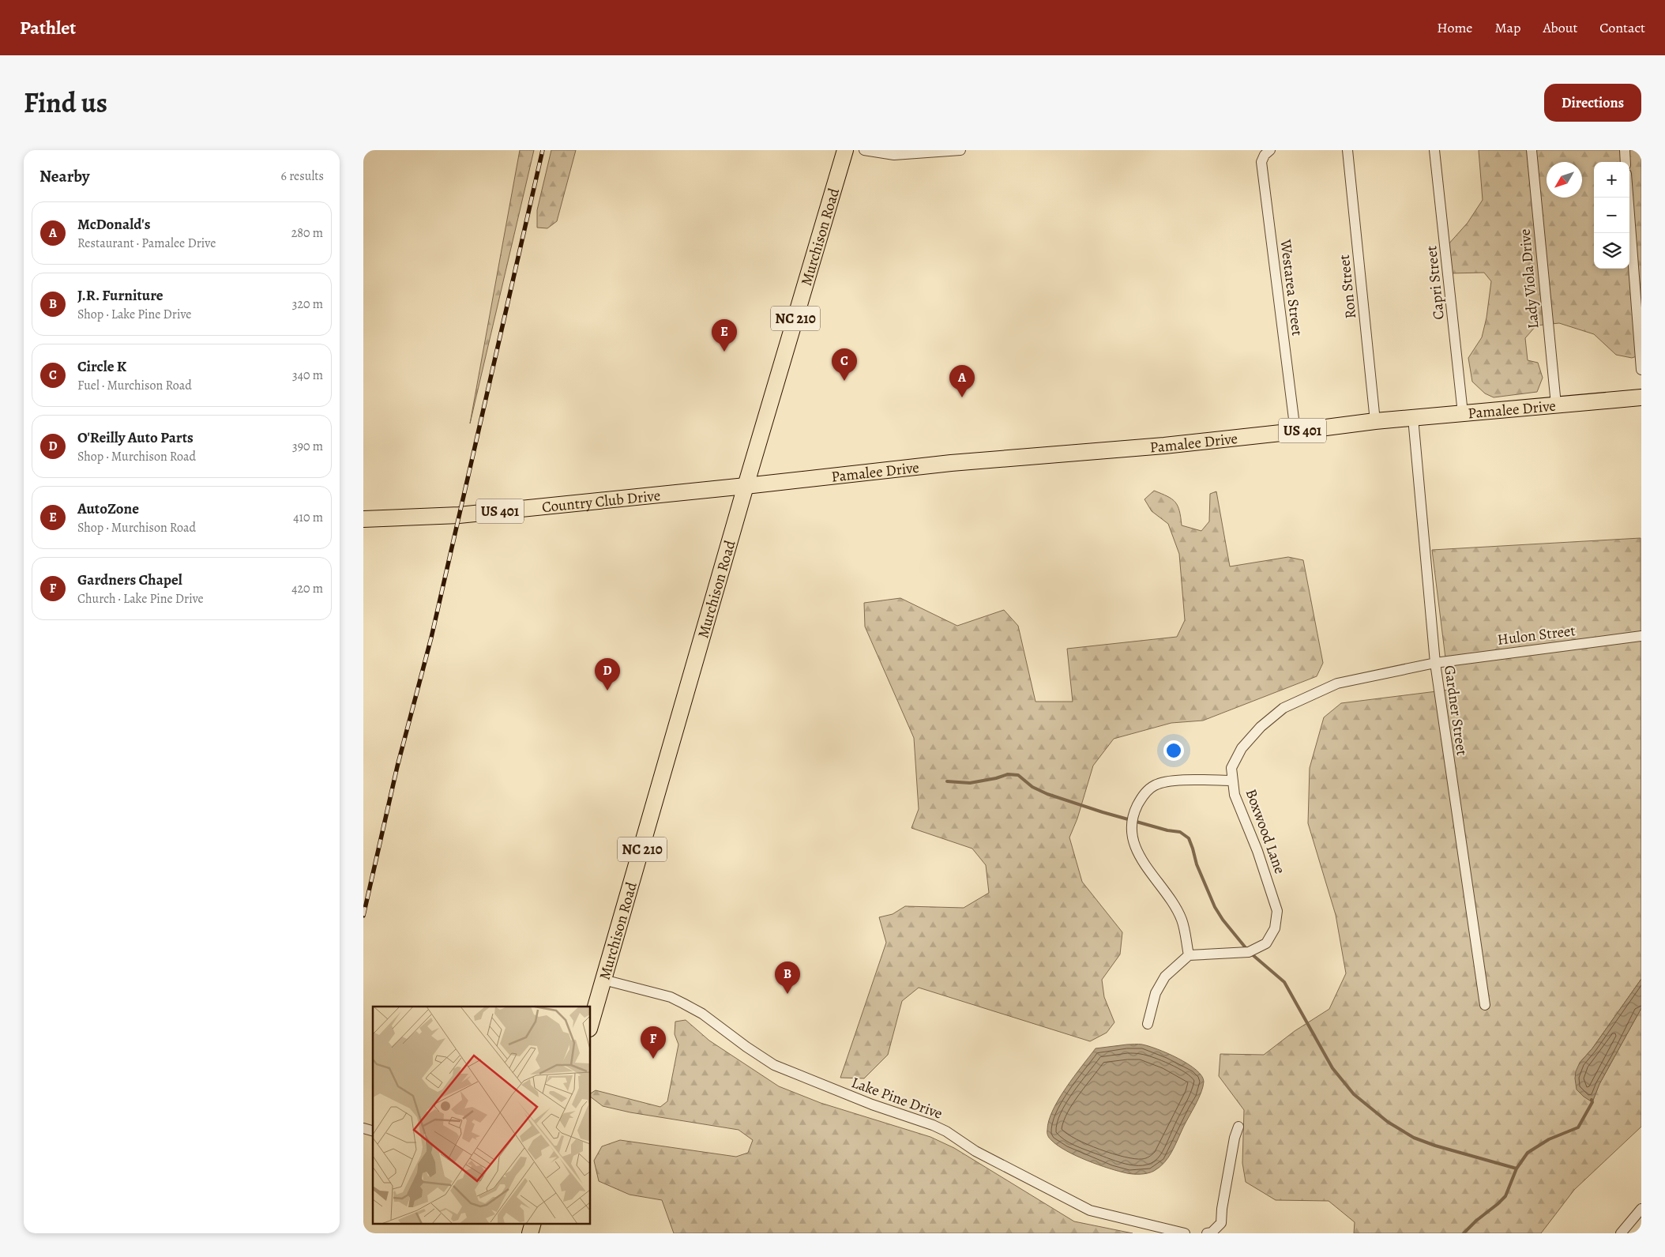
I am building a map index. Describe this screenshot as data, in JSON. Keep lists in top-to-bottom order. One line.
{"streets":{"main road":["Murchison Road","NC 210","Pamalee Drive","US 401","Country Club Drive"],"street":["Lady Viola Drive","Capri Street","Ron Street","Westarea Street","Hulon Street","Gardner Street","Boxwood Lane","Lake Pine Drive"]},"crossings":[["Murchison Road","Pamalee Drive"],["Murchison Road","Country Club Drive"],["Murchison Road","Lake Pine Drive"],["Lady Viola Drive","Pamalee Drive"],["Capri Street","Pamalee Drive"],["Ron Street","Pamalee Drive"],["Westarea Street","Pamalee Drive"],["Pamalee Drive","Country Club Drive"],["Pamalee Drive","Gardner Street"],["Hulon Street","Gardner Street"],["Hulon Street","Boxwood Lane"],["Gardner Street","Boxwood Lane"]],"north":"bottom left","page":{"header":"Pathlet","nav":["Home","Map","About","Contact"],"title":"Find us","buttons":"Directions","heading":["Nearby","6 results"],"map_buttons":["+","−"],"list":[{"mark":"A","name":"McDonald's","note":"Restaurant · Pamalee Drive","value":"280 m"},{"mark":"B","name":"J.R. Furniture","note":"Shop · Lake Pine Drive","value":"320 m"},{"mark":"C","name":"Circle K","note":"Fuel · Murchison Road","value":"340 m"},{"mark":"D","name":"O'Reilly Auto Parts","note":"Shop · Murchison Road","value":"390 m"},{"mark":"E","name":"AutoZone","note":"Shop · Murchison Road","value":"410 m"},{"mark":"F","name":"Gardners Chapel","note":"Church · Lake Pine Drive","value":"420 m"}],"pins":["E","C","A","D","B","F"]}}
